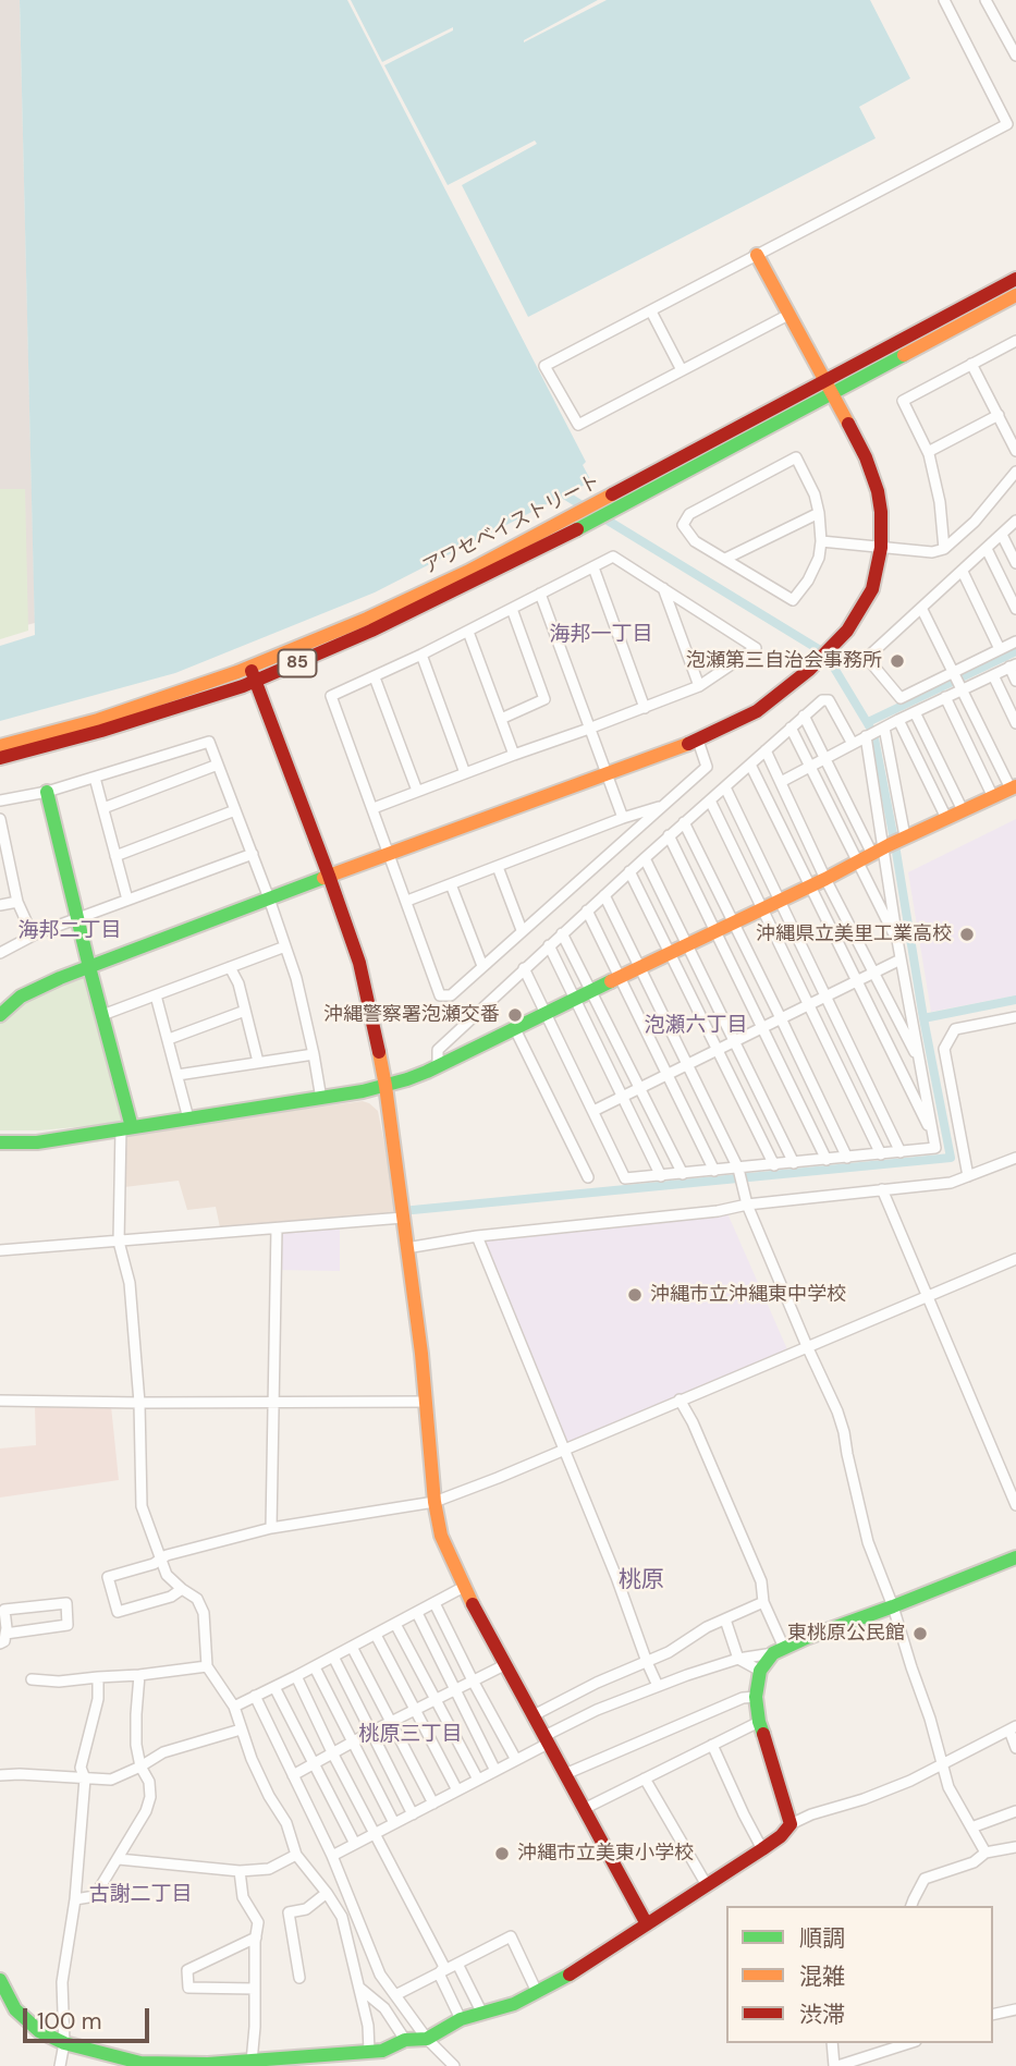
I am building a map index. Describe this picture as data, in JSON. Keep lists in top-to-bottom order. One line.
{"streets":{"street":["アワセベイストリート","85"]},"districts":["海邦一丁目","海邦二丁目","泡瀬六丁目","桃原","桃原三丁目","古謝二丁目"],"places":["泡瀬第三自治会事務所","沖縄県立美里工業高校","沖縄警察署泡瀬交番","沖縄市立沖縄東中学校","東桃原公民館","沖縄市立美東小学校"],"legend":["順調","混雑","渋滞"],"scale_bar":"100 m"}
